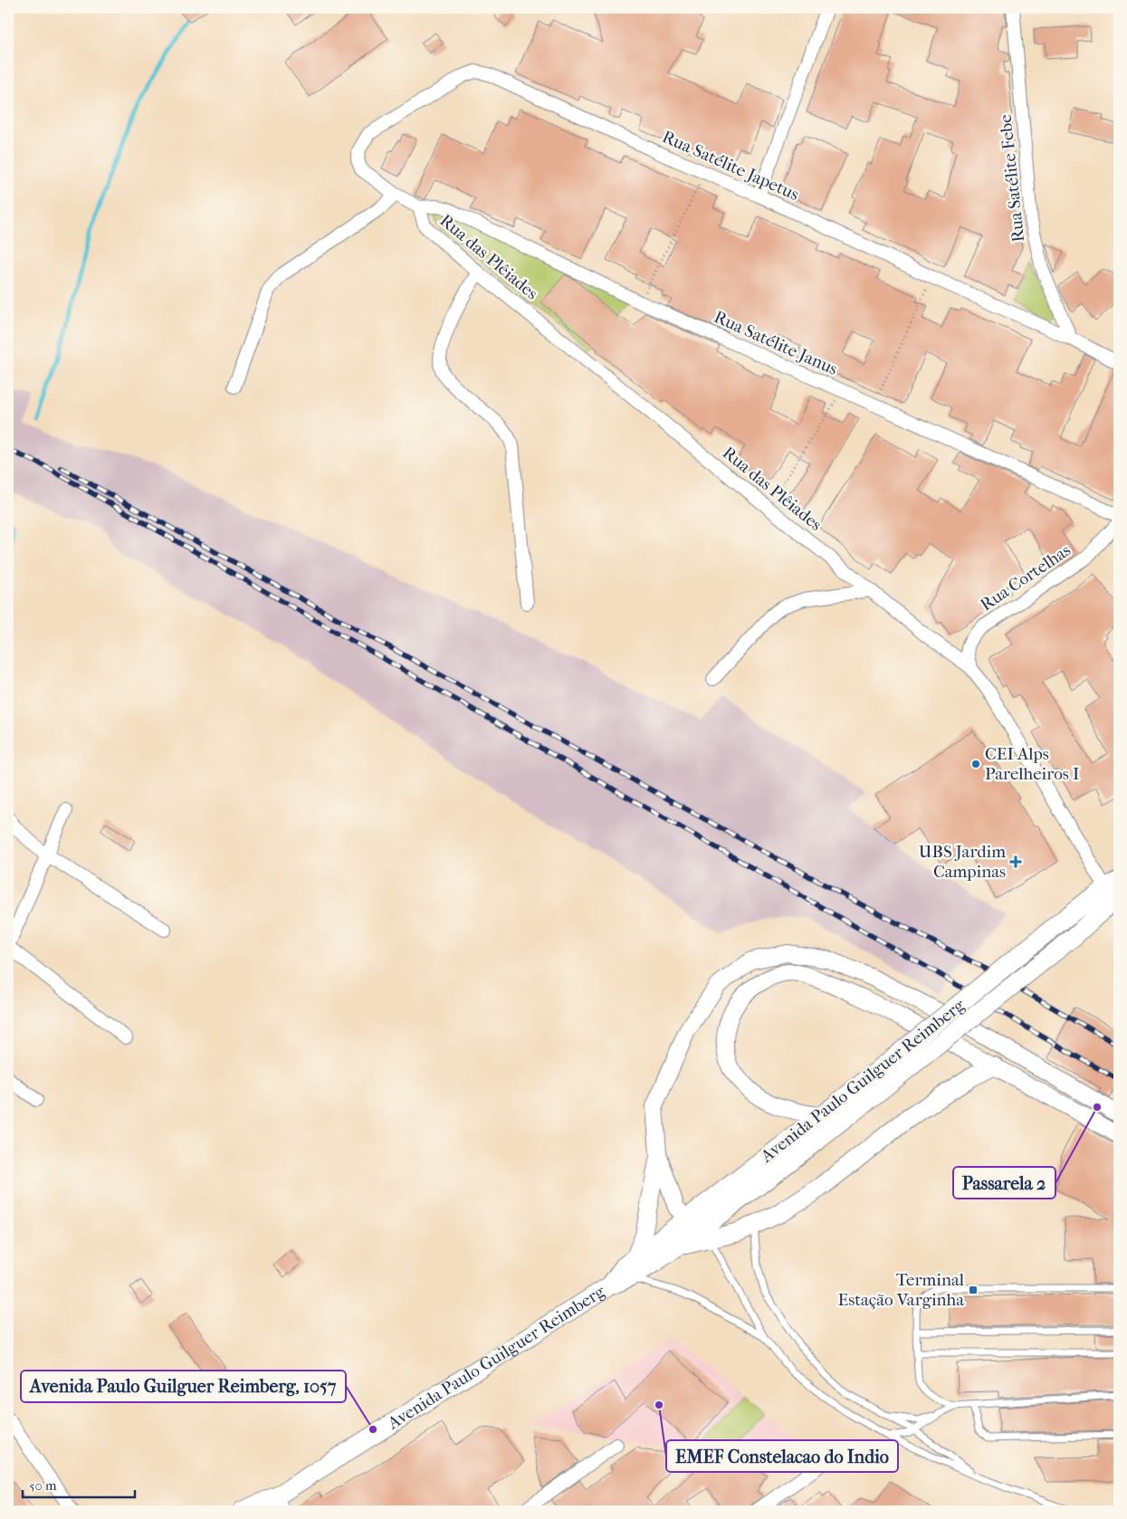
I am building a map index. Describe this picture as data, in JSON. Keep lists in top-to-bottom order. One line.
{"streets":{"main road":["Avenida Paulo Guilguer Reimberg"],"street":["Rua Satélite Japetus","Rua Satélite Febe","Rua das Plêiades","Rua Satélite Janus","Rua Cortelhas"]},"crossings":[["Rua Satélite Japetus","Rua Satélite Febe"],["Rua Satélite Japetus","Rua das Plêiades"],["Rua das Plêiades","Rua Satélite Janus"],["Rua das Plêiades","Rua Cortelhas"],["Rua das Plêiades","Avenida Paulo Guilguer Reimberg"]],"places":{"other":["CEI Alps Parelheiros I","Passarela 2","EMEF Constelacao do Indio","Avenida Paulo Guilguer Reimberg, 1057"],"health":["UBS Jardim Campinas"],"transit":["Terminal Estação Varginha"]},"scale_bar":"50 m"}
